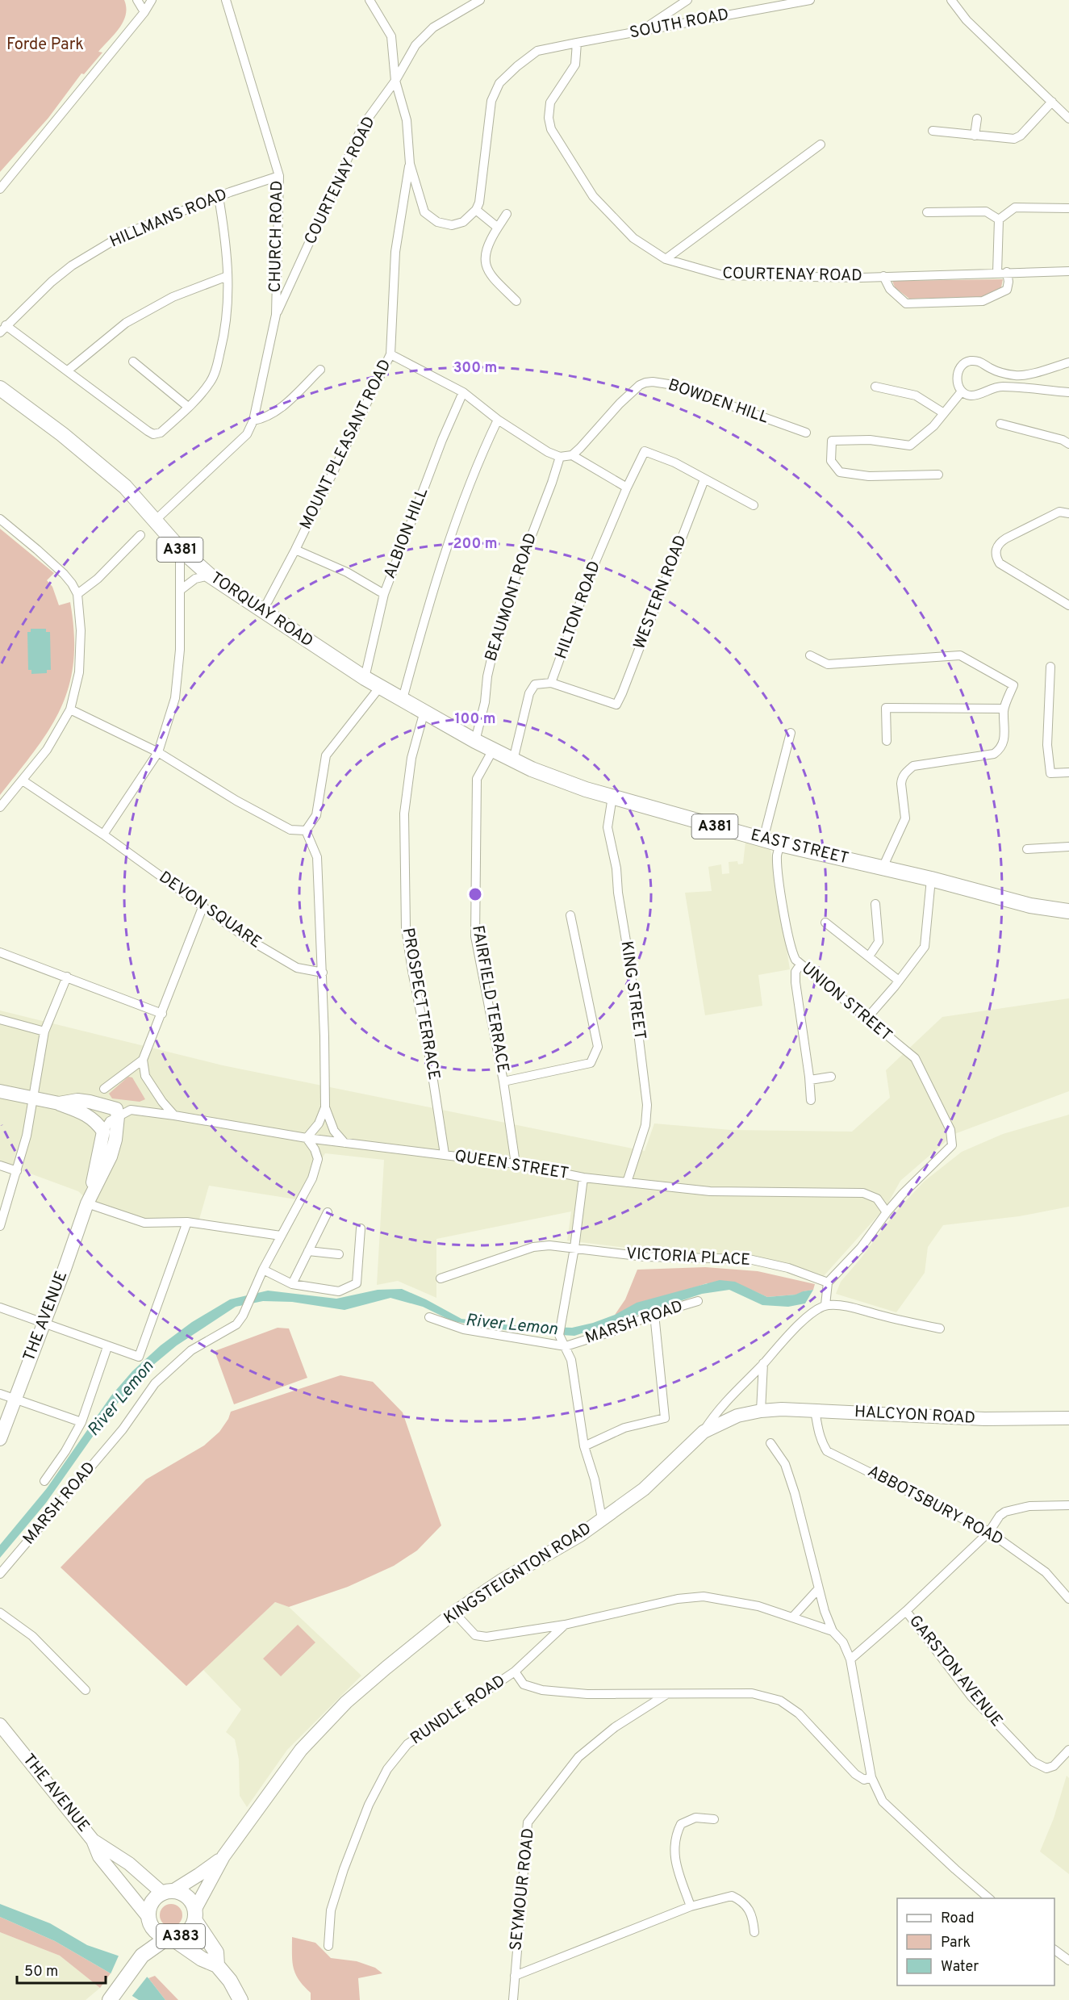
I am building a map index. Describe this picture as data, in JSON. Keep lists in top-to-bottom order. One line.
{"streets":{"main road":["A381","TORQUAY ROAD","EAST STREET","QUEEN STREET","THE AVENUE","HALCYON ROAD","KINGSTEIGNTON ROAD","A383"],"street":["SOUTH ROAD","COURTENAY ROAD","HILLMANS ROAD","CHURCH ROAD","BOWDEN HILL","MOUNT PLEASANT ROAD","ALBION HILL","WESTERN ROAD","BEAUMONT ROAD","HILTON ROAD","DEVON SQUARE","KING STREET","FAIRFIELD TERRACE","UNION STREET","PROSPECT TERRACE","VICTORIA PLACE","MARSH ROAD","ABBOTSBURY ROAD","GARSTON AVENUE","RUNDLE ROAD","SEYMOUR ROAD"]},"crossings":[["SOUTH ROAD","COURTENAY ROAD"],["COURTENAY ROAD","CHURCH ROAD"],["HILLMANS ROAD","CHURCH ROAD"],["CHURCH ROAD","TORQUAY ROAD"],["ALBION HILL","TORQUAY ROAD"],["WESTERN ROAD","HILTON ROAD"],["BEAUMONT ROAD","EAST STREET"],["TORQUAY ROAD","EAST STREET"],["EAST STREET","KING STREET"],["EAST STREET","FAIRFIELD TERRACE"],["EAST STREET","UNION STREET"],["EAST STREET","PROSPECT TERRACE"],["KING STREET","QUEEN STREET"],["FAIRFIELD TERRACE","QUEEN STREET"],["UNION STREET","QUEEN STREET"],["PROSPECT TERRACE","QUEEN STREET"],["QUEEN STREET","THE AVENUE"],["THE AVENUE","KINGSTEIGNTON ROAD"],["THE AVENUE","A383"],["HALCYON ROAD","ABBOTSBURY ROAD"],["HALCYON ROAD","KINGSTEIGNTON ROAD"],["KINGSTEIGNTON ROAD","A383"]],"water":["River Lemon"],"parks":["Forde Park"],"legend":["Road","Park","Water"],"scale_bar":"50 m","rings":["300 m","200 m","100 m"]}
